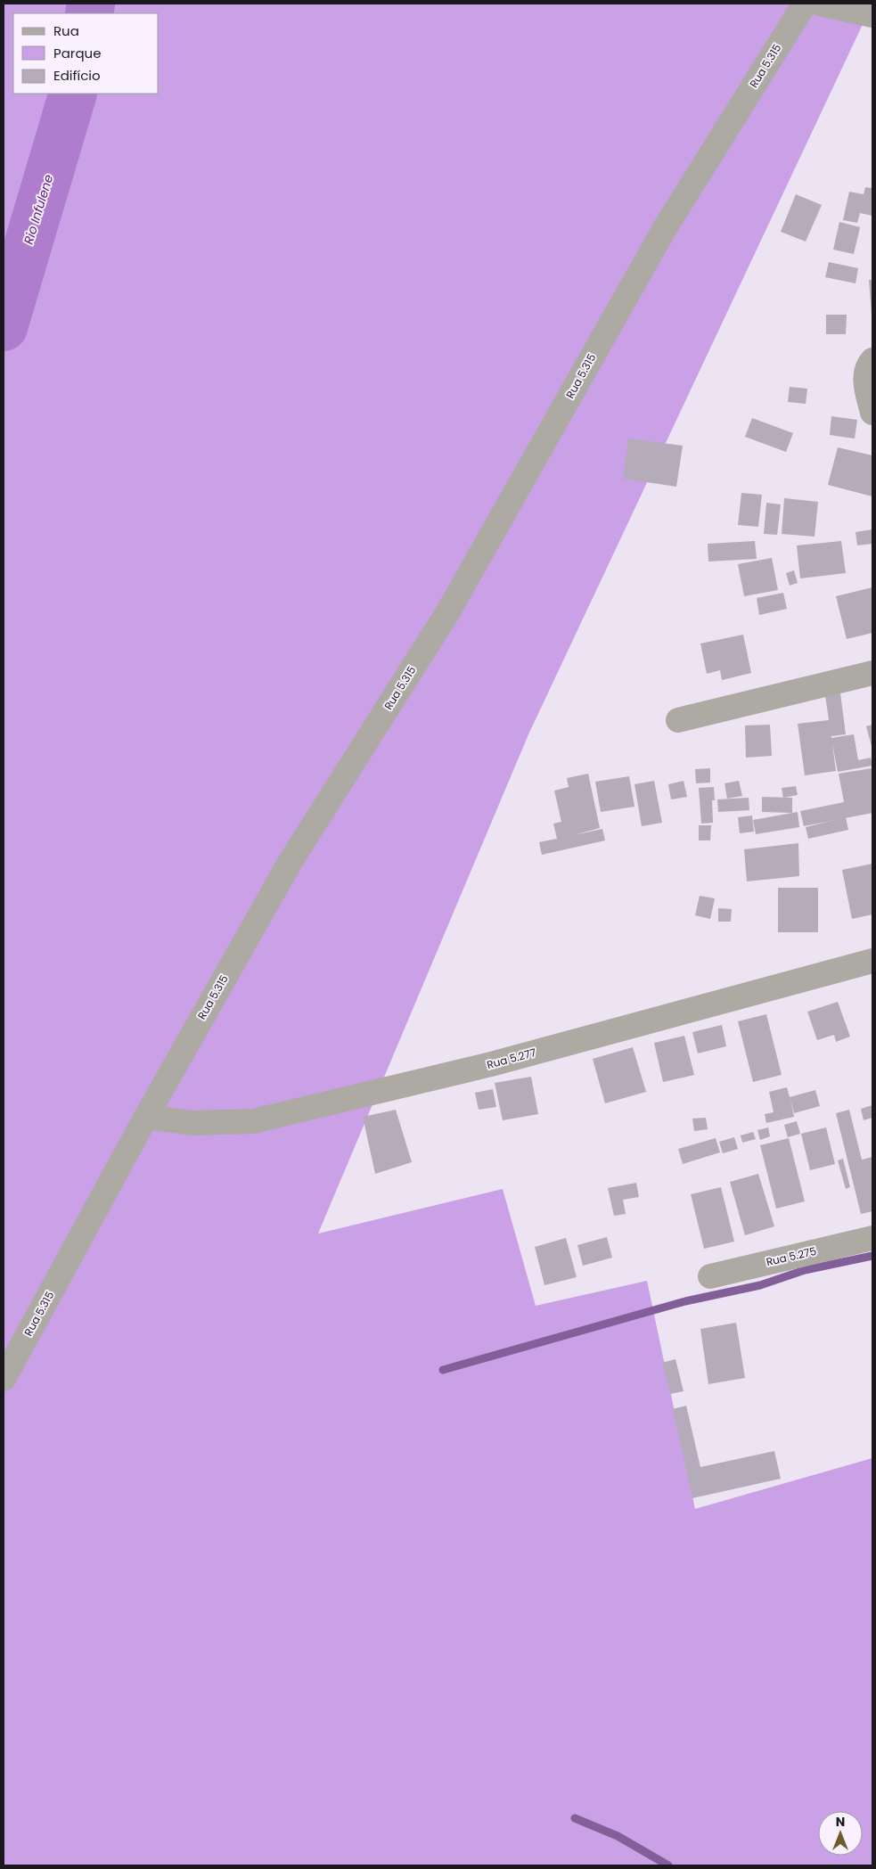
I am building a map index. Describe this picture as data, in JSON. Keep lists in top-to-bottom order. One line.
{"streets":{"street":["Rua 5.315","Rua 5.277","Rua 5.275"]},"crossings":[["Rua 5.315","Rua 5.277"]],"water":["Rio Infulene"],"legend":["Rua","Parque","Edifício"],"north":"top"}
